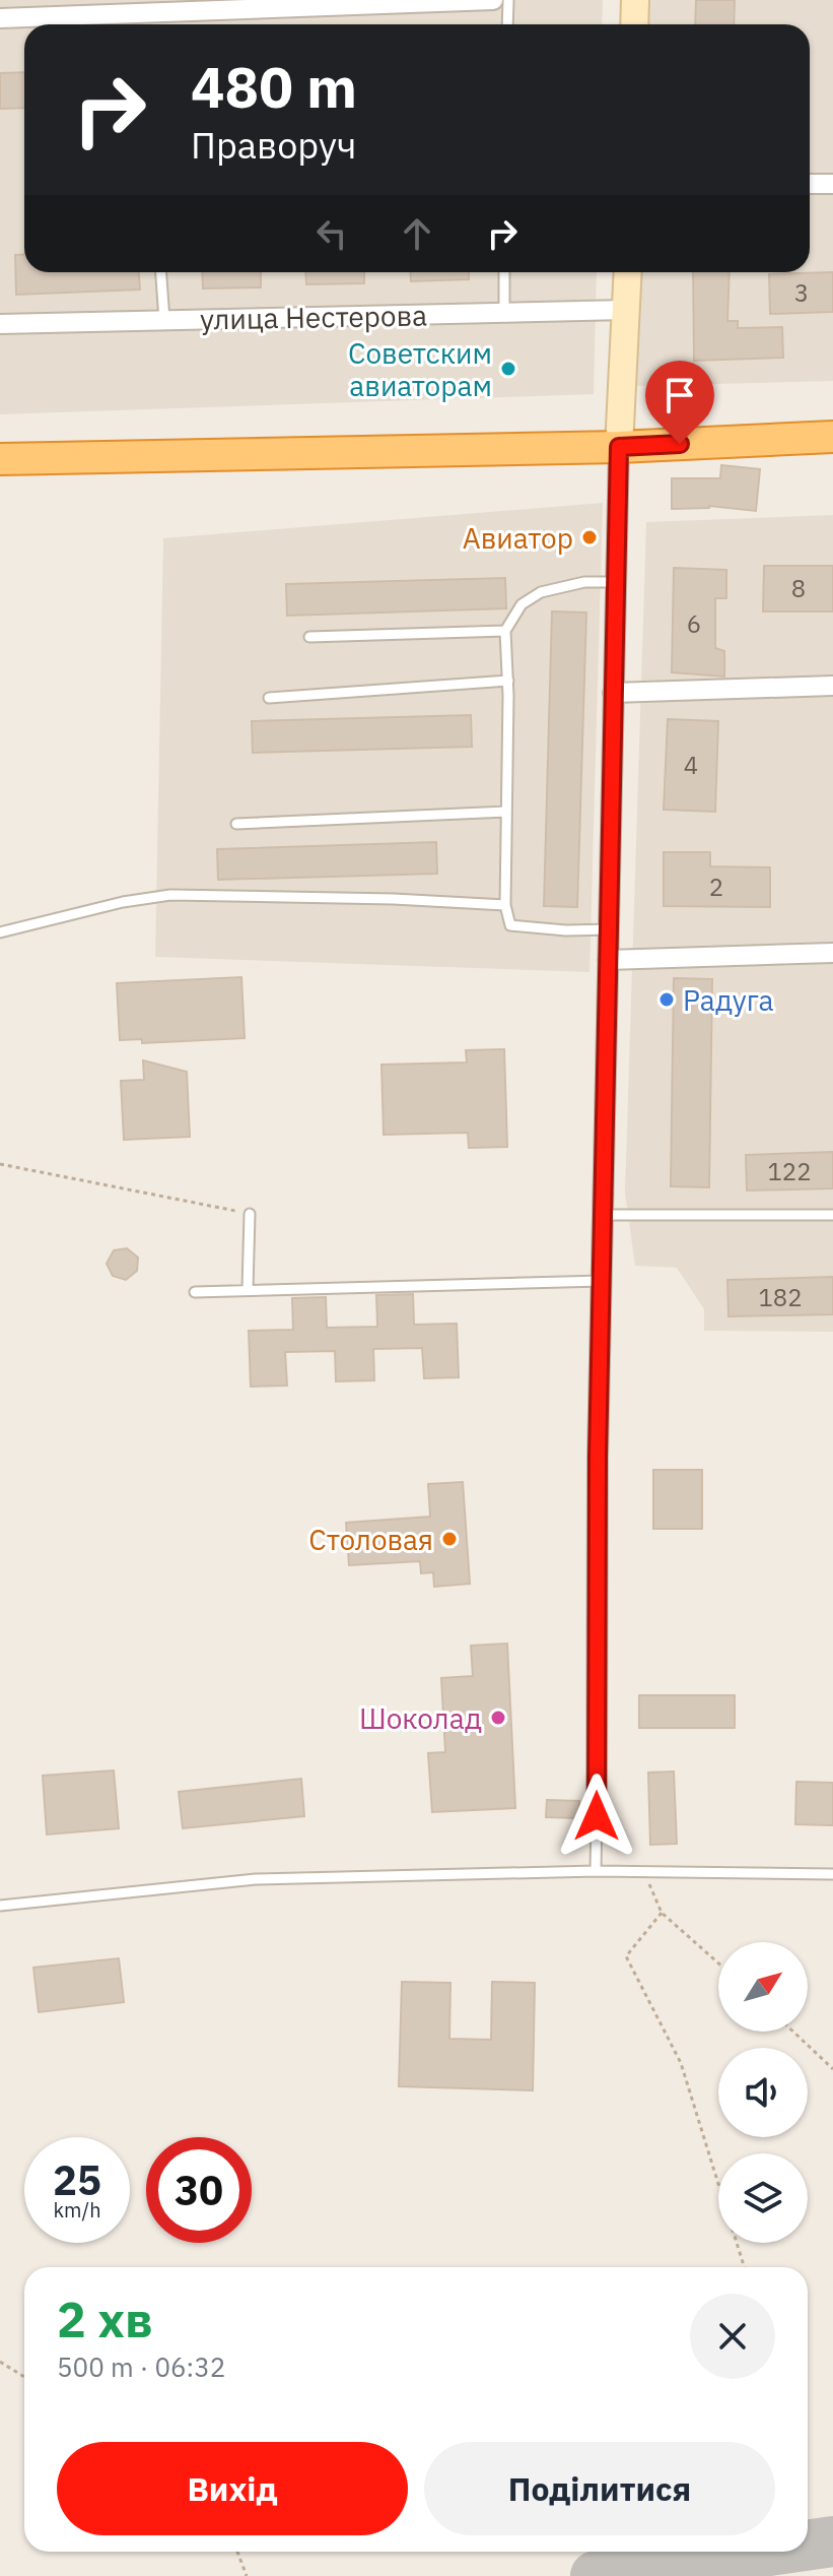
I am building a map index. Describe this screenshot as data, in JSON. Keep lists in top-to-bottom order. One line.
{"streets":{"street":["улица Нестерова"]},"places":["Советским авиаторам","Авиатор","Радуга","Столовая","Шоколад"],"house_numbers":["3","8","6","4","2","122","182"],"north":"top right","page":{"turn":["480 m","Праворуч"],"speed":"25 km/h","limit":"30","heading":["2 хв","500 m · 06:32"],"buttons":["Вихід","Поділитися"]}}
